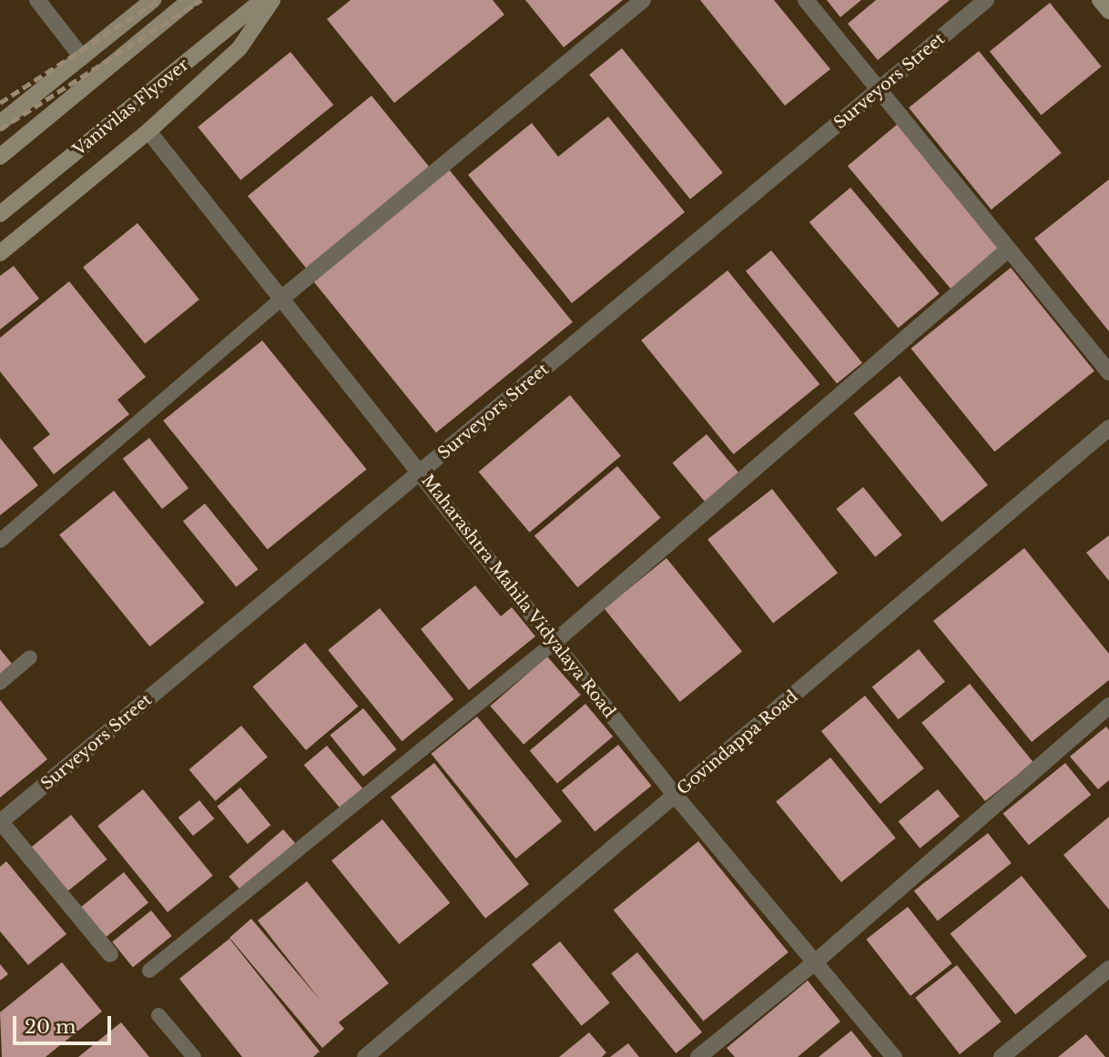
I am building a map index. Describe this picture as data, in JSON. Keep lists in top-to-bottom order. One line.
{"streets":{"main road":["Vanivilas Flyover"],"street":["Surveyors Street","Maharashtra Mahila Vidyalaya Road","Govindappa Road"]},"crossings":[["Surveyors Street","Maharashtra Mahila Vidyalaya Road"],["Maharashtra Mahila Vidyalaya Road","Govindappa Road"]],"scale_bar":"20 m"}
